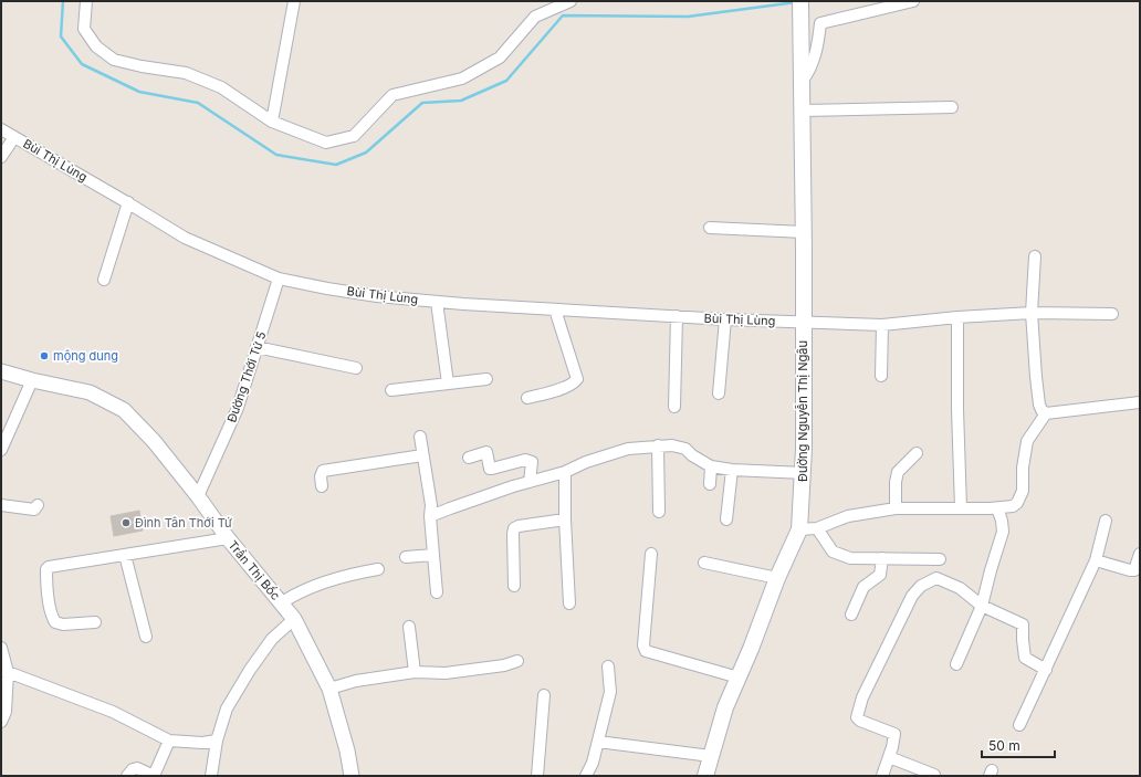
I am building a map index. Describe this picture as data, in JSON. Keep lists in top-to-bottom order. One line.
{"streets":{"main road":["Đường Nguyễn Thị Ngâu"],"street":["Bùi Thị Lùng","Đường Thới Tứ 5","Trần Thị Bốc"]},"crossings":[["Bùi Thị Lùng","Đường Thới Tứ 5"],["Bùi Thị Lùng","Đường Nguyễn Thị Ngâu"],["Đường Thới Tứ 5","Trần Thị Bốc"]],"places":["mộng dung","Đình Tân Thới Tứ"],"scale_bar":"50 m"}
